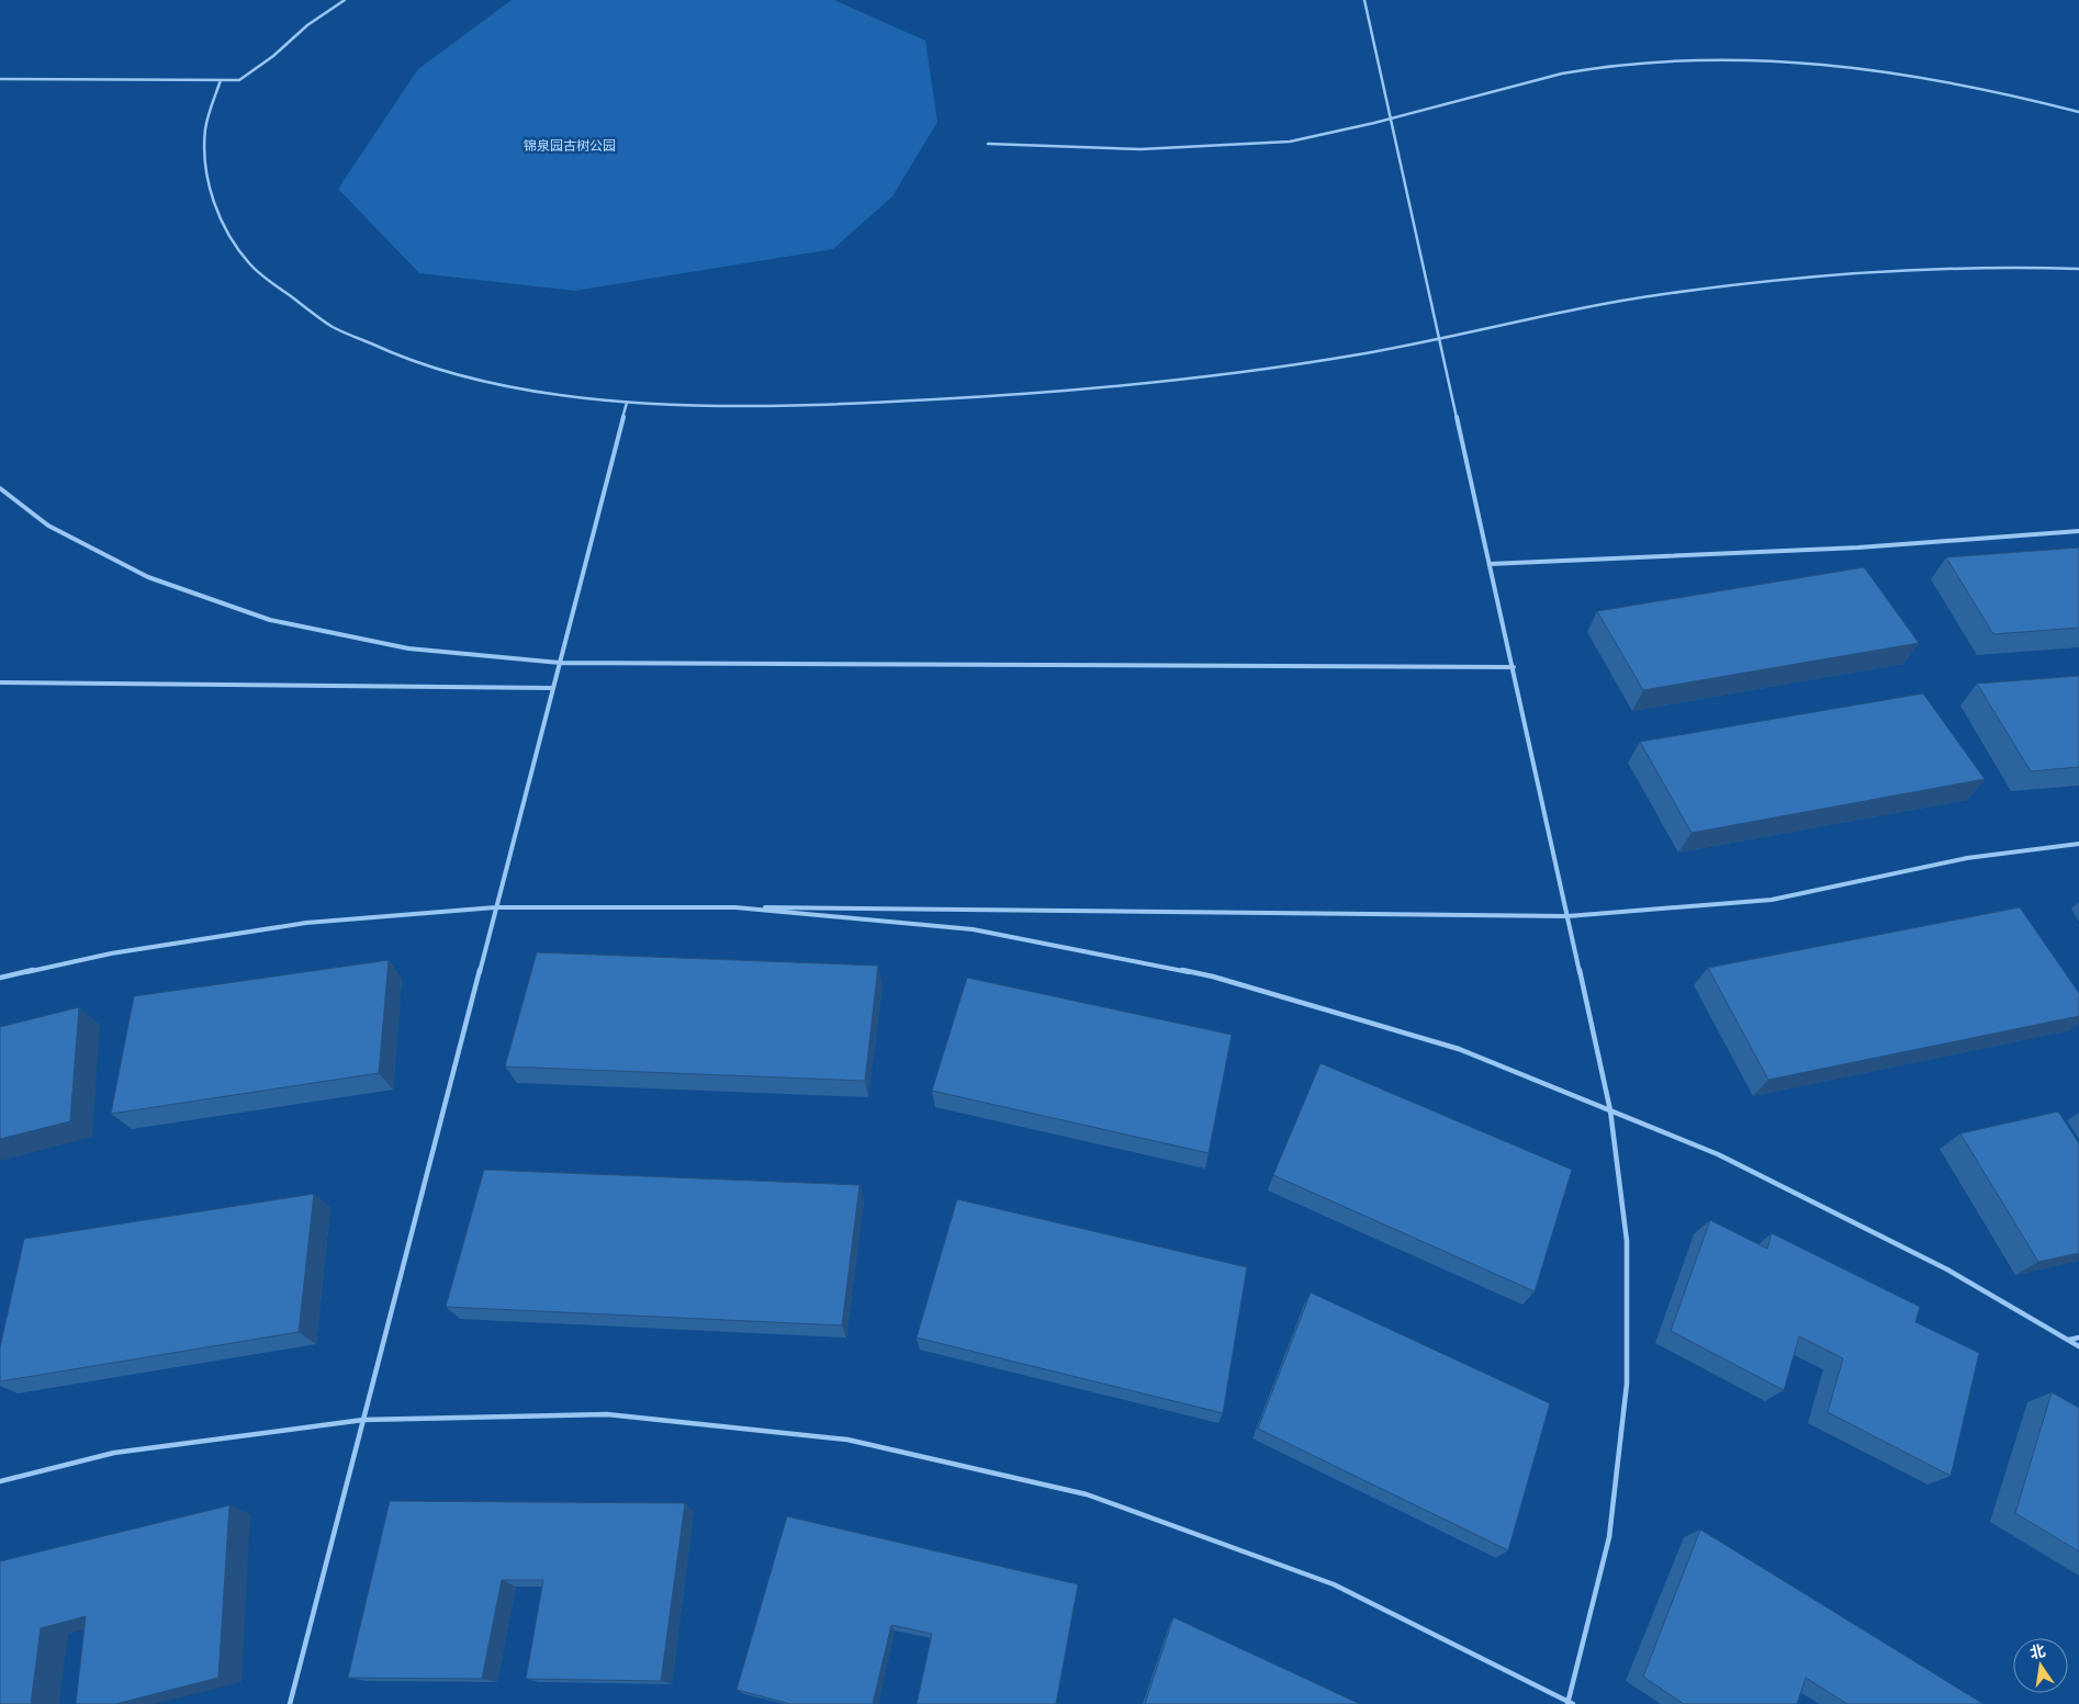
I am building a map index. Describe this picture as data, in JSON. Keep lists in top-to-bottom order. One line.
{"parks":["锦泉园古树公园"],"north":"top"}
